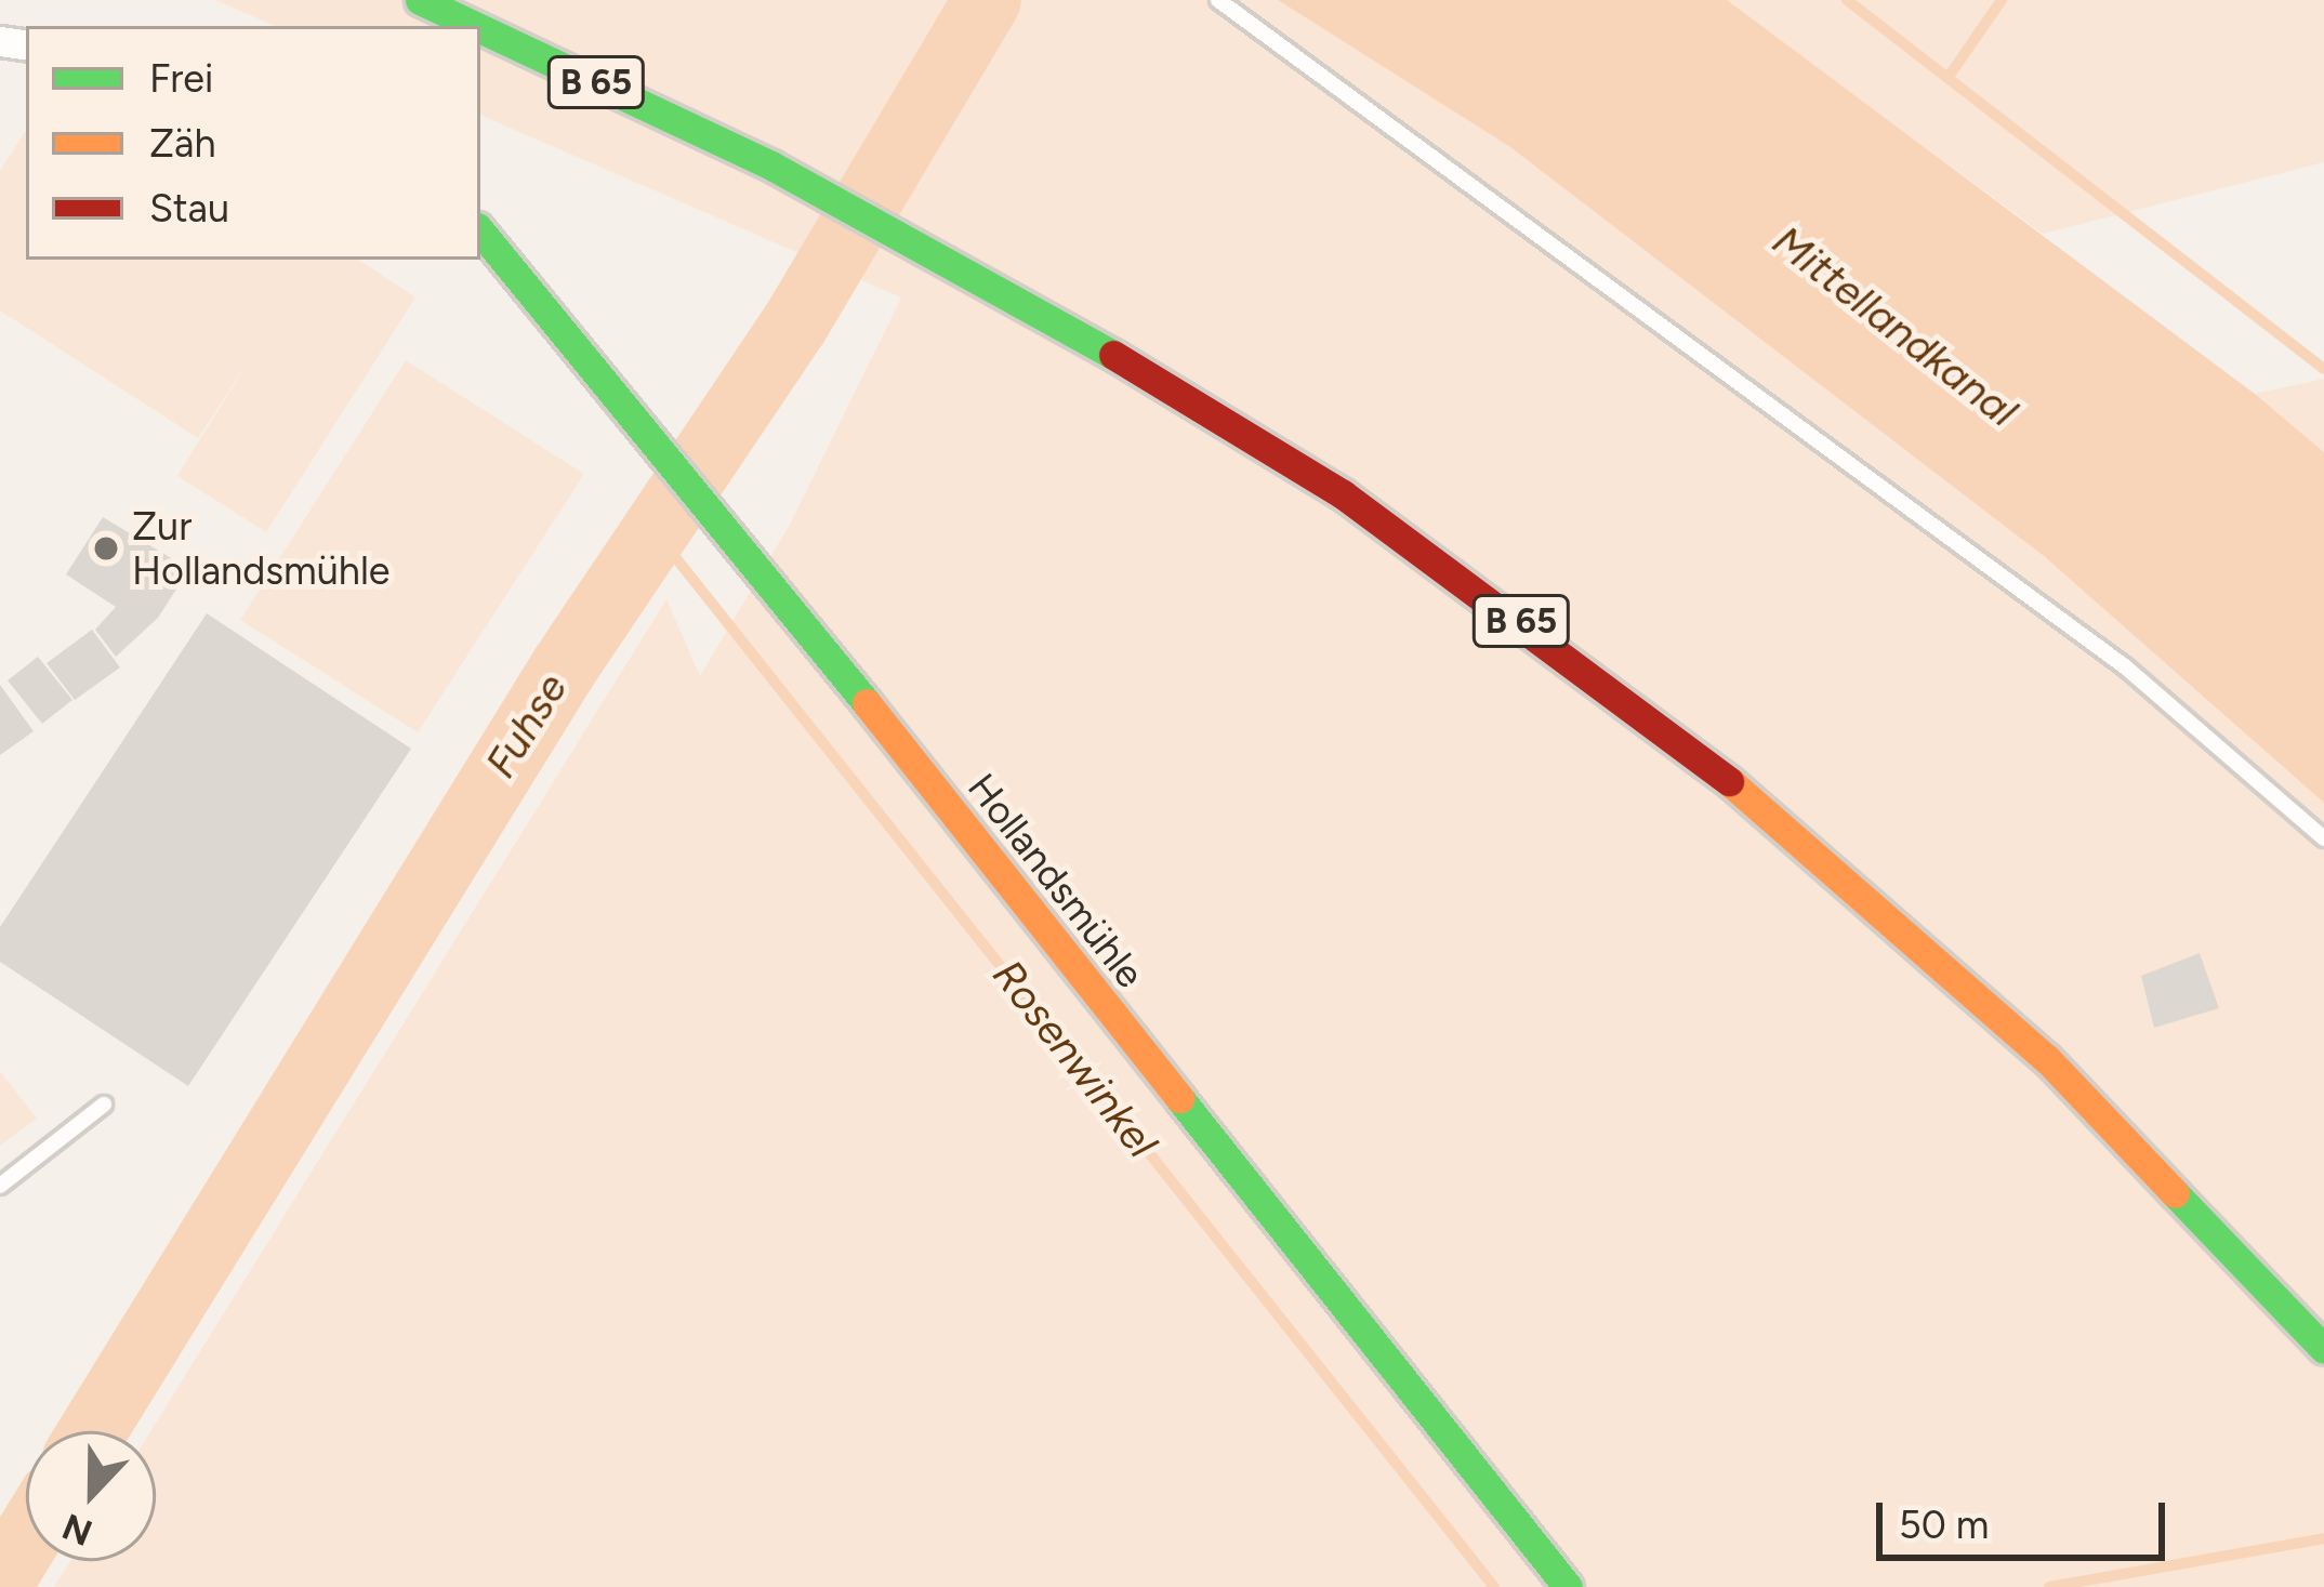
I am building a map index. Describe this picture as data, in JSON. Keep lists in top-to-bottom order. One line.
{"streets":{"main road":["B 65","Hollandsmühle"]},"water":["Mittellandkanal","Fuhse","Rosenwinkel"],"places":["Zur Hollandsmühle"],"legend":["Frei","Zäh","Stau"],"scale_bar":"50 m","north":"bottom"}
